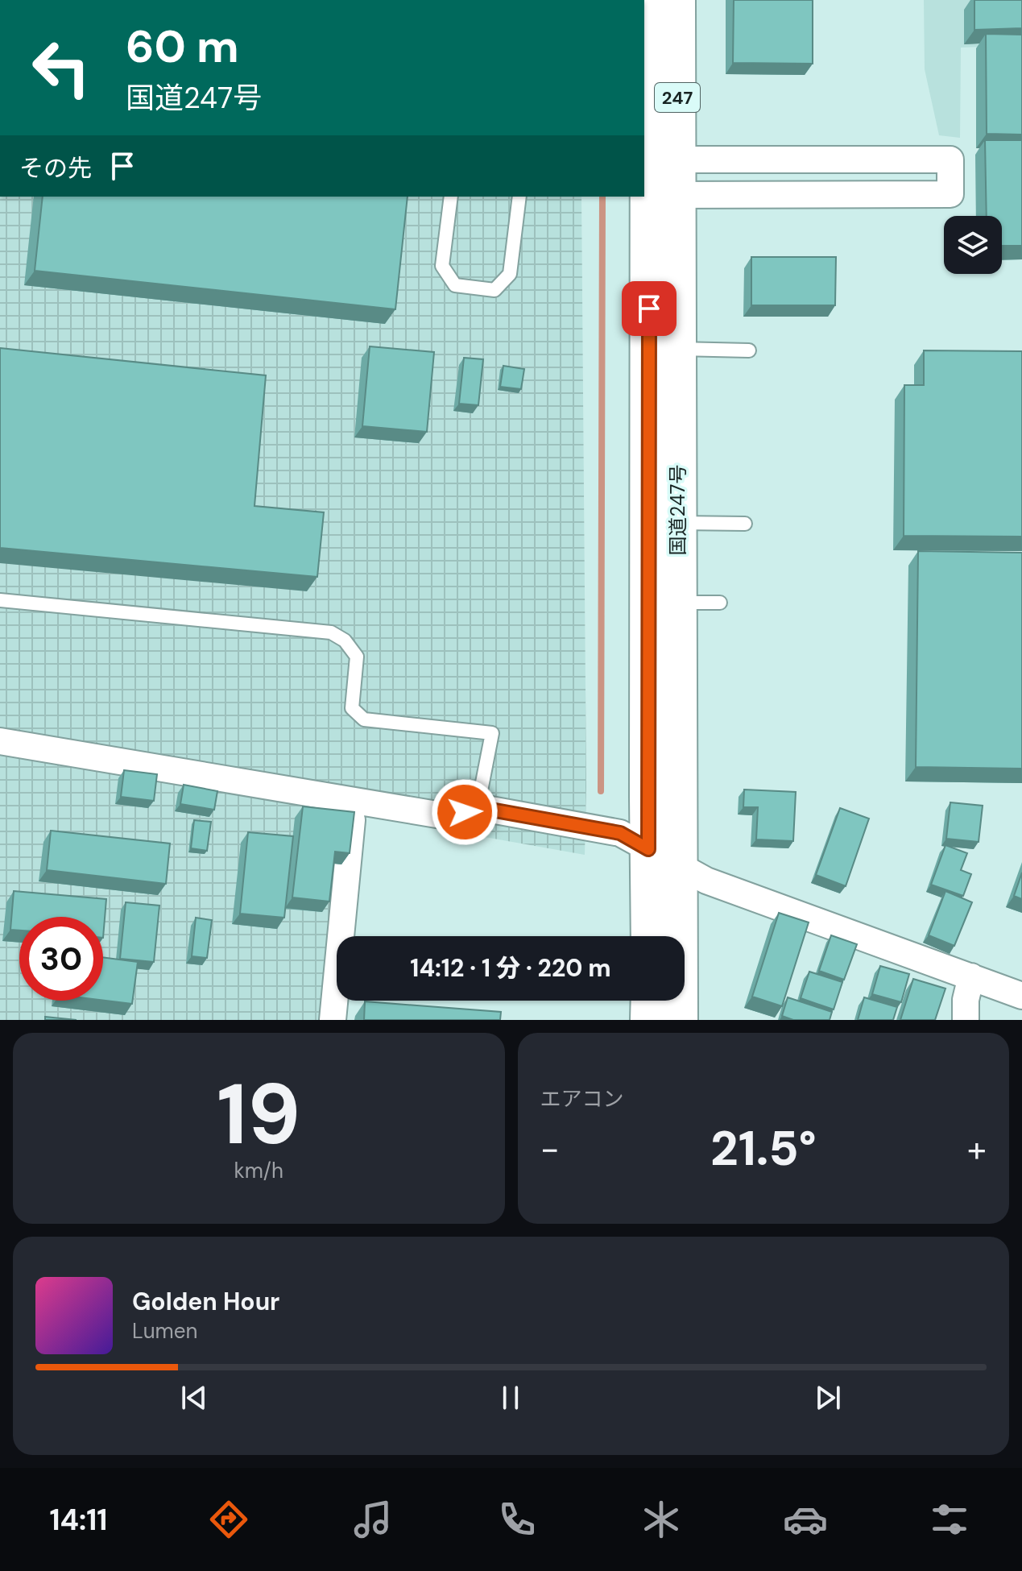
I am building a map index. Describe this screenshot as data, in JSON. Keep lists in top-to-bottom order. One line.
{"streets":{"highway":["247","国道247号"]},"page":{"turn":["60 m","国道247号"],"then":"その先","limit":"30","trip":"14:12 · 1 分 · 220 m","tile":[["19","km/h"],"エアコン"],"heat":["−","21.5°","+"],"song":["Golden Hour","Lumen"],"tabs":"14:11"}}
